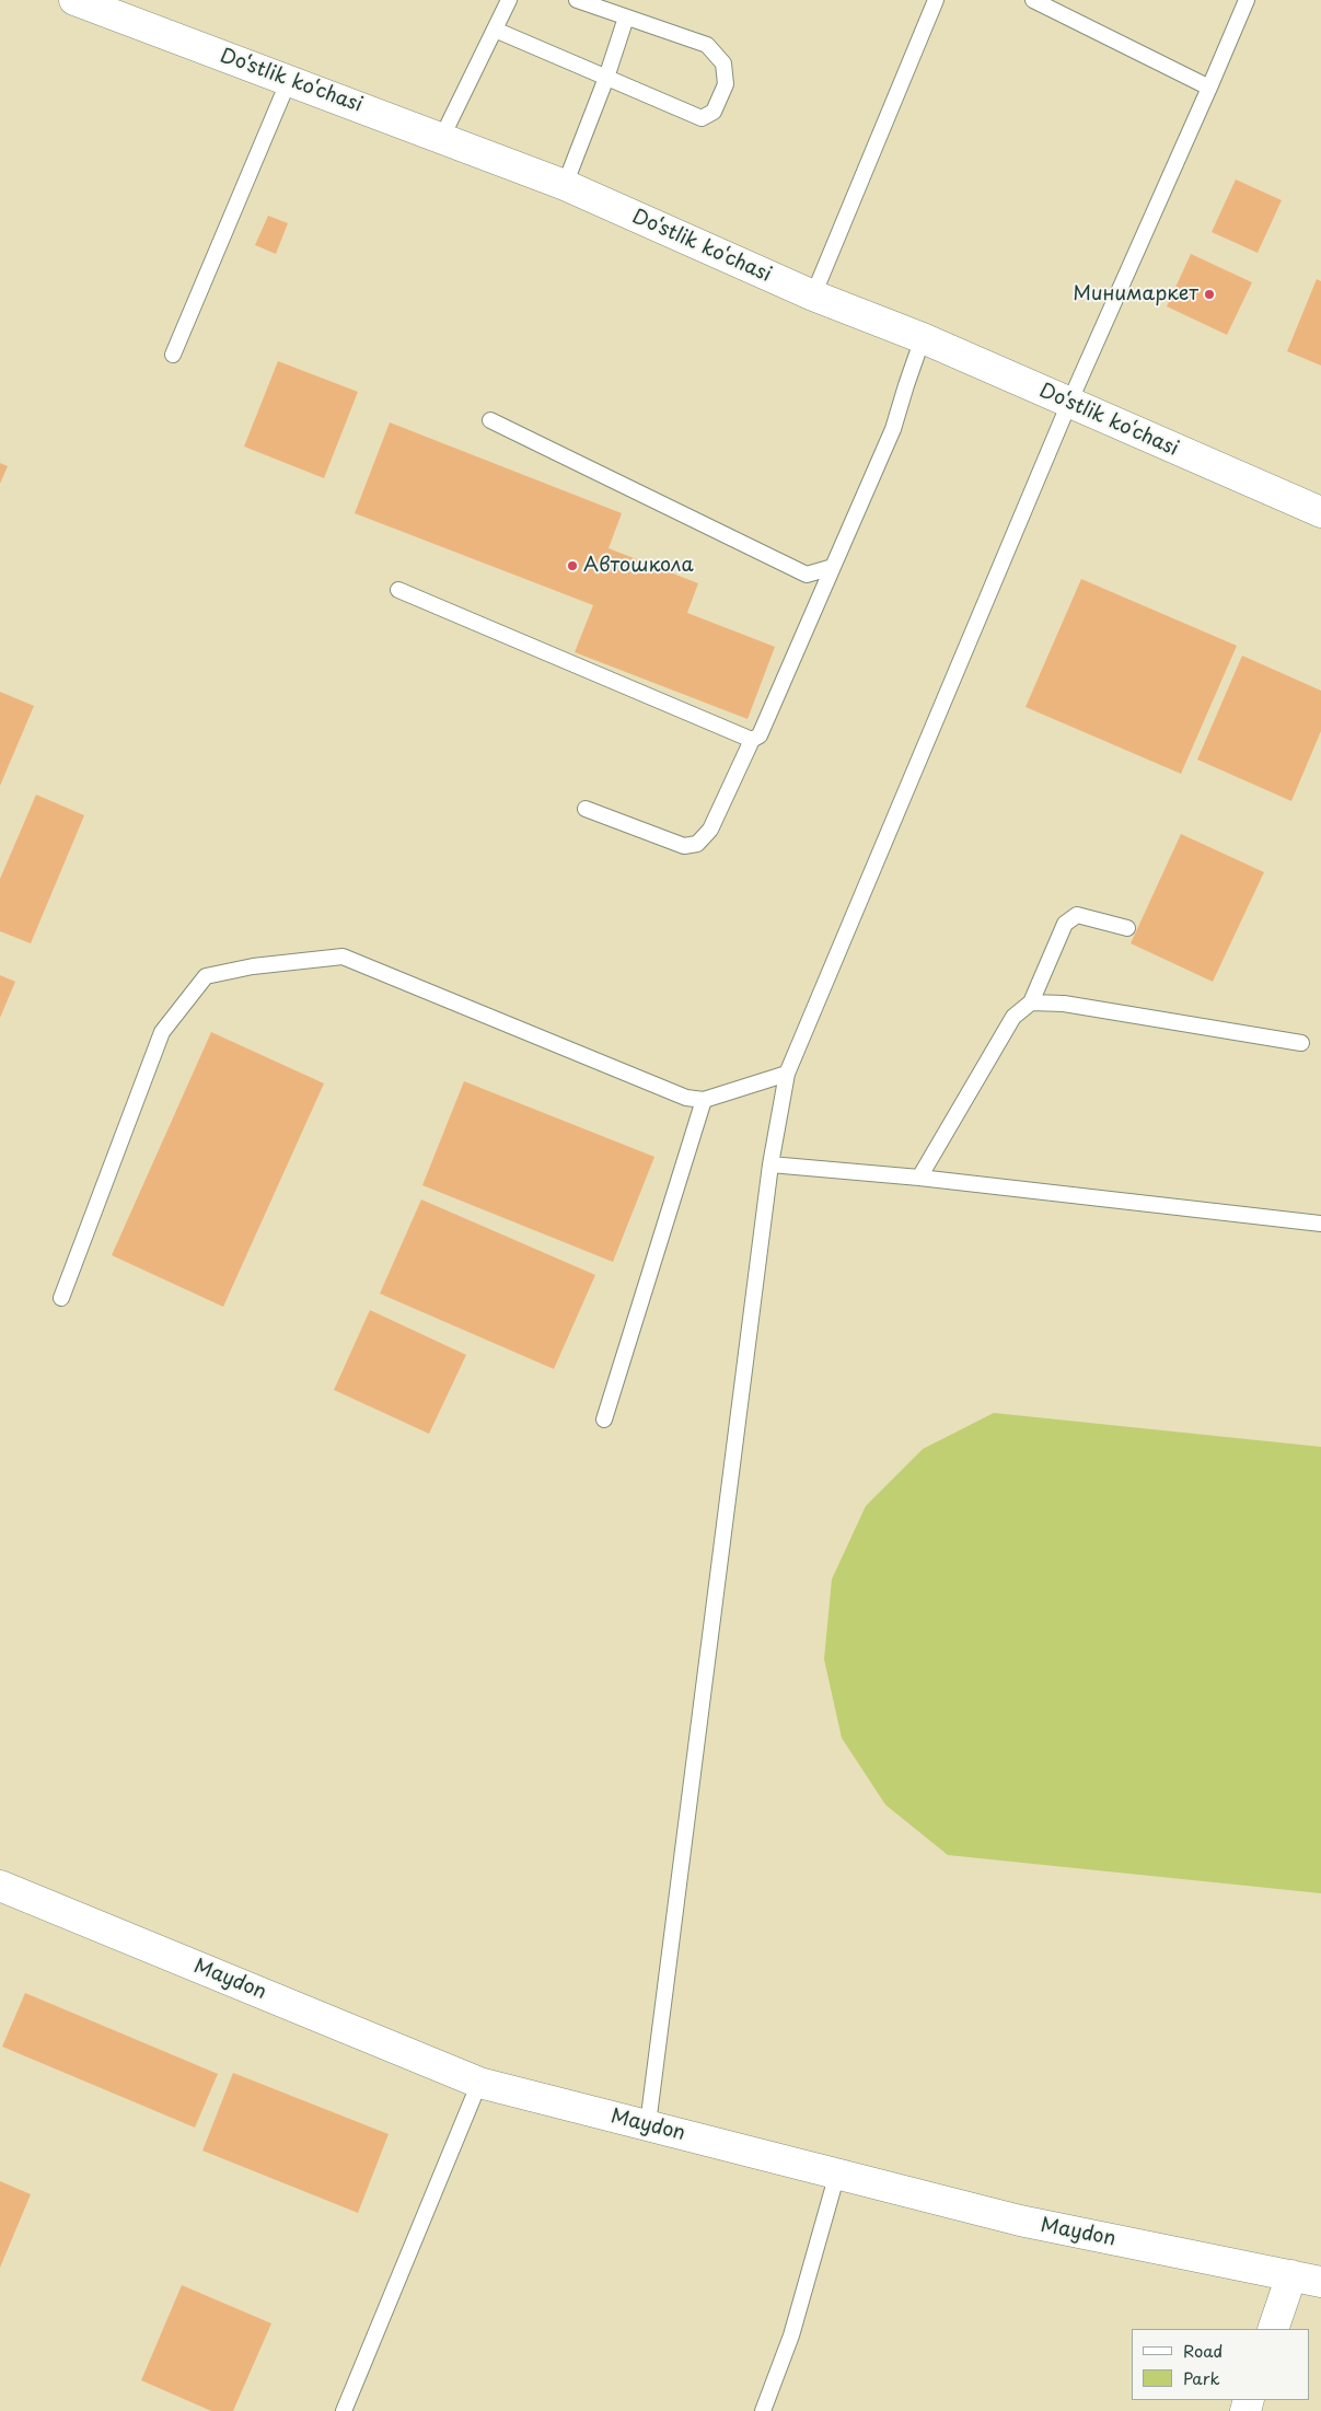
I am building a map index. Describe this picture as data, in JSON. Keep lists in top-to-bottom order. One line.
{"streets":{"street":["Do‘stlik ko‘chasi","Maydon"]},"places":["Минимаркет","Автошкола"],"legend":["Road","Park"]}
